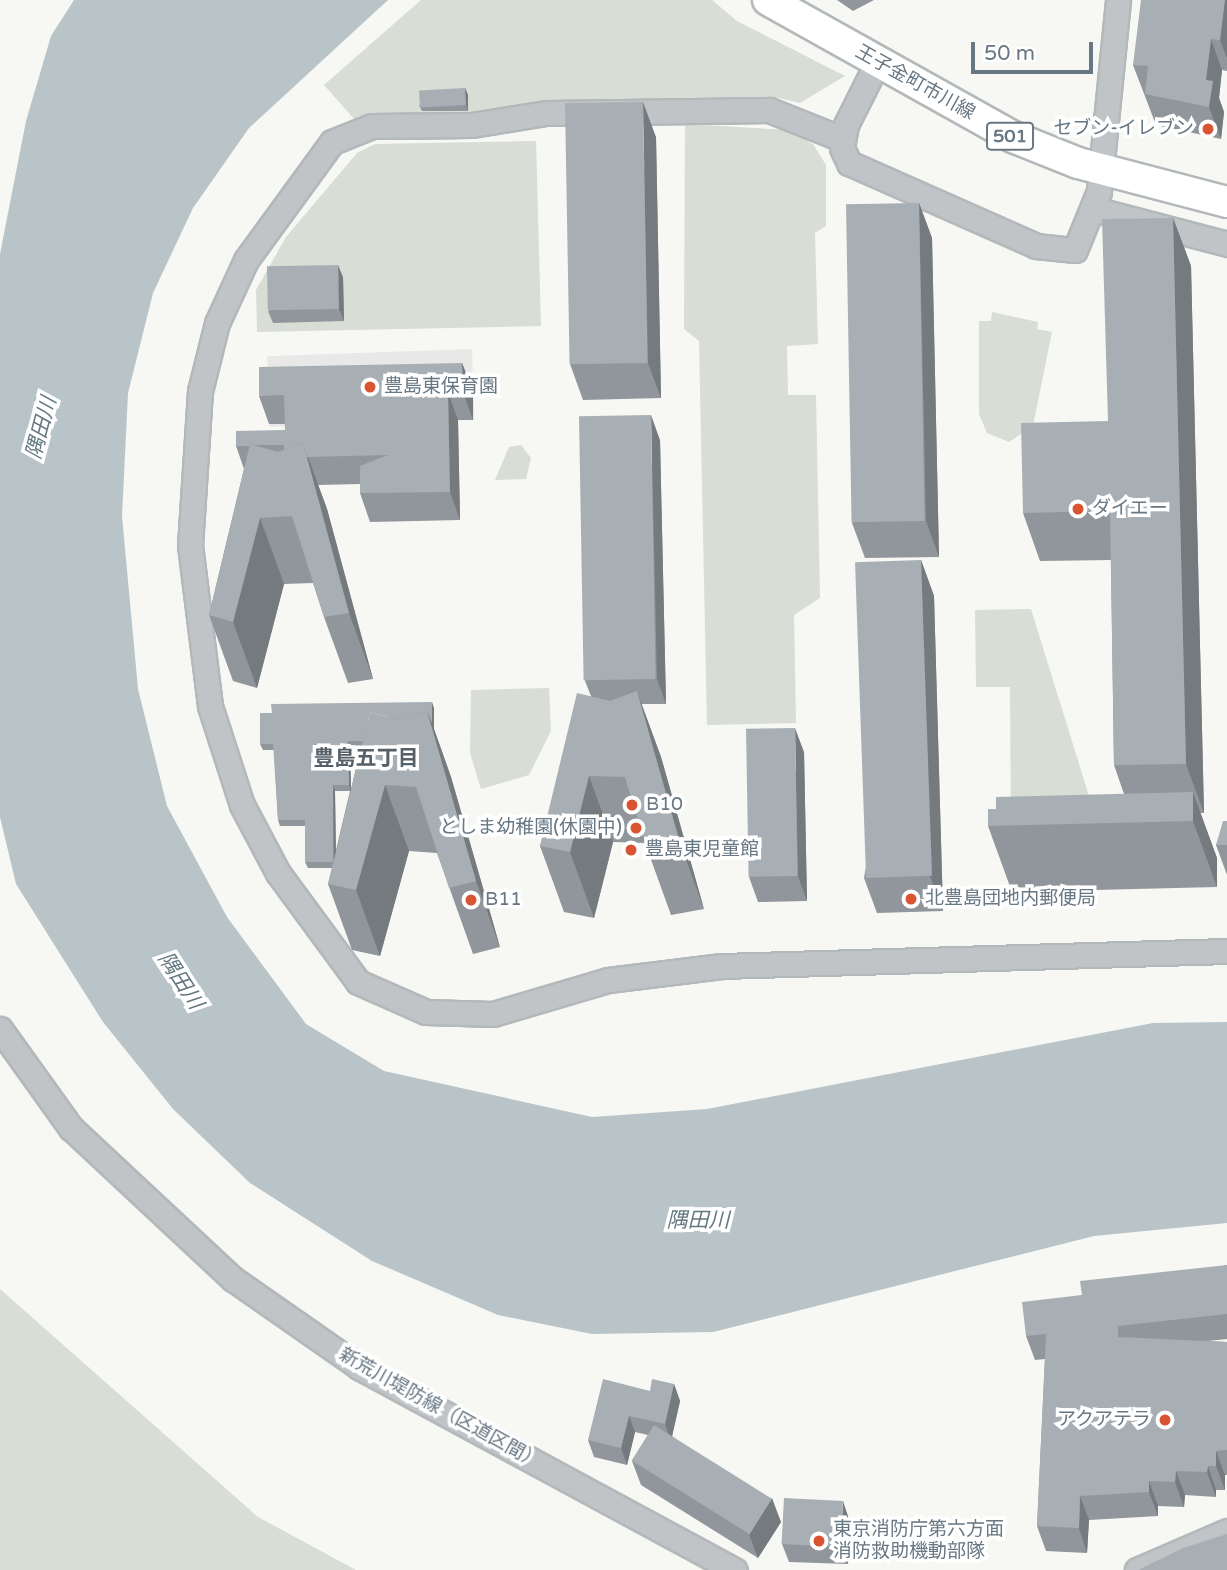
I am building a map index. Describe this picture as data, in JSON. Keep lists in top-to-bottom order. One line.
{"streets":{"main road":["王子金町市川線","501"],"street":["新荒川堤防線（区道区間）"]},"districts":["豊島五丁目"],"water":["隅田川"],"places":["セブン-イレブン","豊島東保育園","ダイエー","B10","としま幼稚園(休園中)","豊島東児童館","北豊島団地内郵便局","B11","アクアテラ","東京消防庁第六方面 消防救助機動部隊"],"scale_bar":"50 m"}
